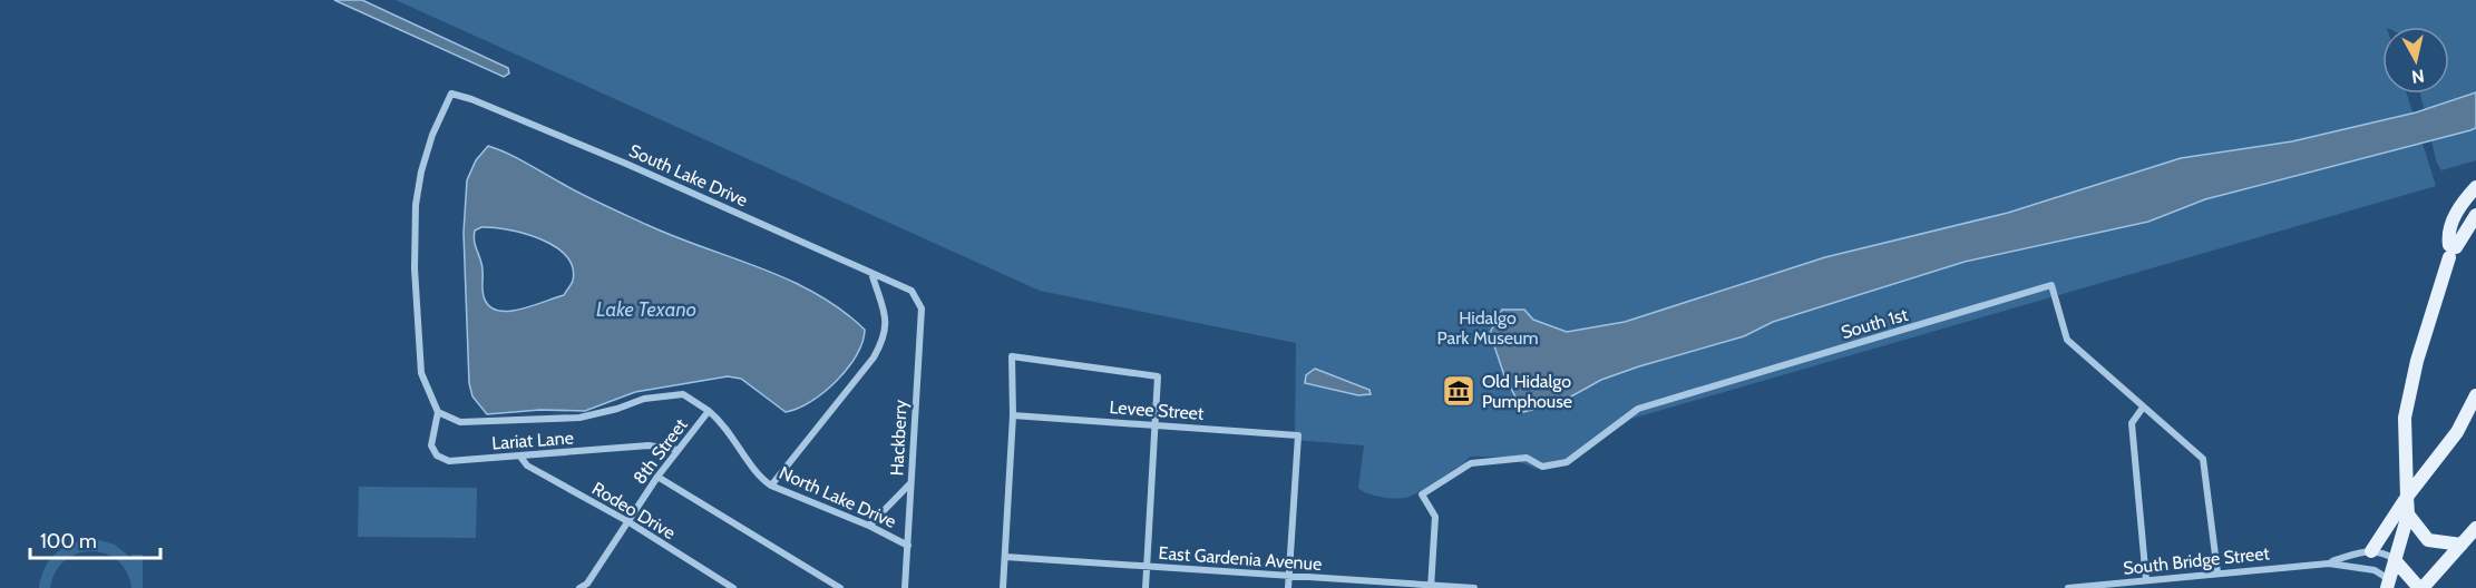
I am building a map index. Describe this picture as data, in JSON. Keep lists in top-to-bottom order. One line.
{"streets":{"street":["South Lake Drive","South 1st","Levee Street","Hackberry","Lariat Lane","8th Street","North Lake Drive","Rodeo Drive","East Gardenia Avenue","South Bridge Street"]},"crossings":[["South Lake Drive","Hackberry"],["South Lake Drive","Lariat Lane"],["South Lake Drive","8th Street"],["South 1st","East Gardenia Avenue"],["South 1st","South Bridge Street"],["Levee Street","East Gardenia Avenue"],["Hackberry","North Lake Drive"],["Lariat Lane","8th Street"],["Lariat Lane","Rodeo Drive"],["8th Street","North Lake Drive"],["8th Street","Rodeo Drive"]],"water":["Lake Texano"],"parks":["Hidalgo Park Museum"],"places":{"museum":["Old Hidalgo Pumphouse"]},"scale_bar":"100 m","north":"bottom"}
